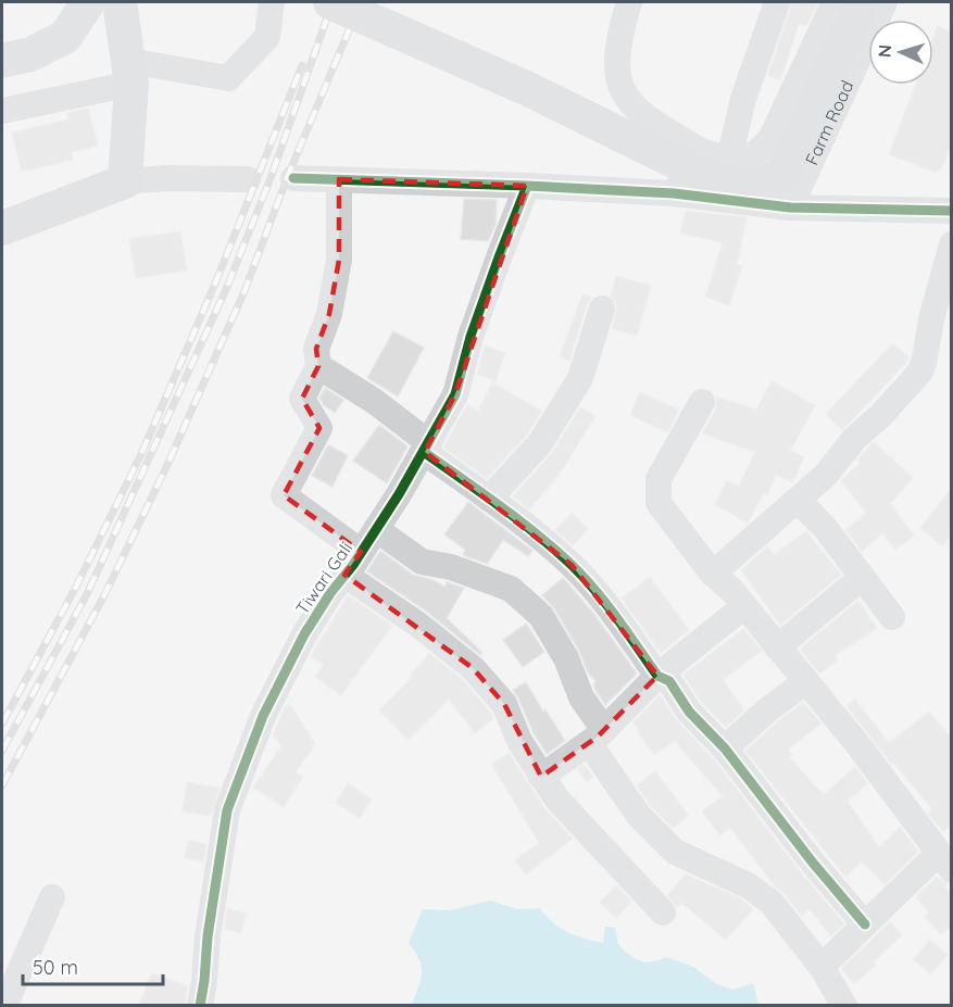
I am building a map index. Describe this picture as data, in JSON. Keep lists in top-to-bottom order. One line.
{"streets":{"street":["Farm Road","Tiwari Gali"]},"scale_bar":"50 m","north":"left"}
